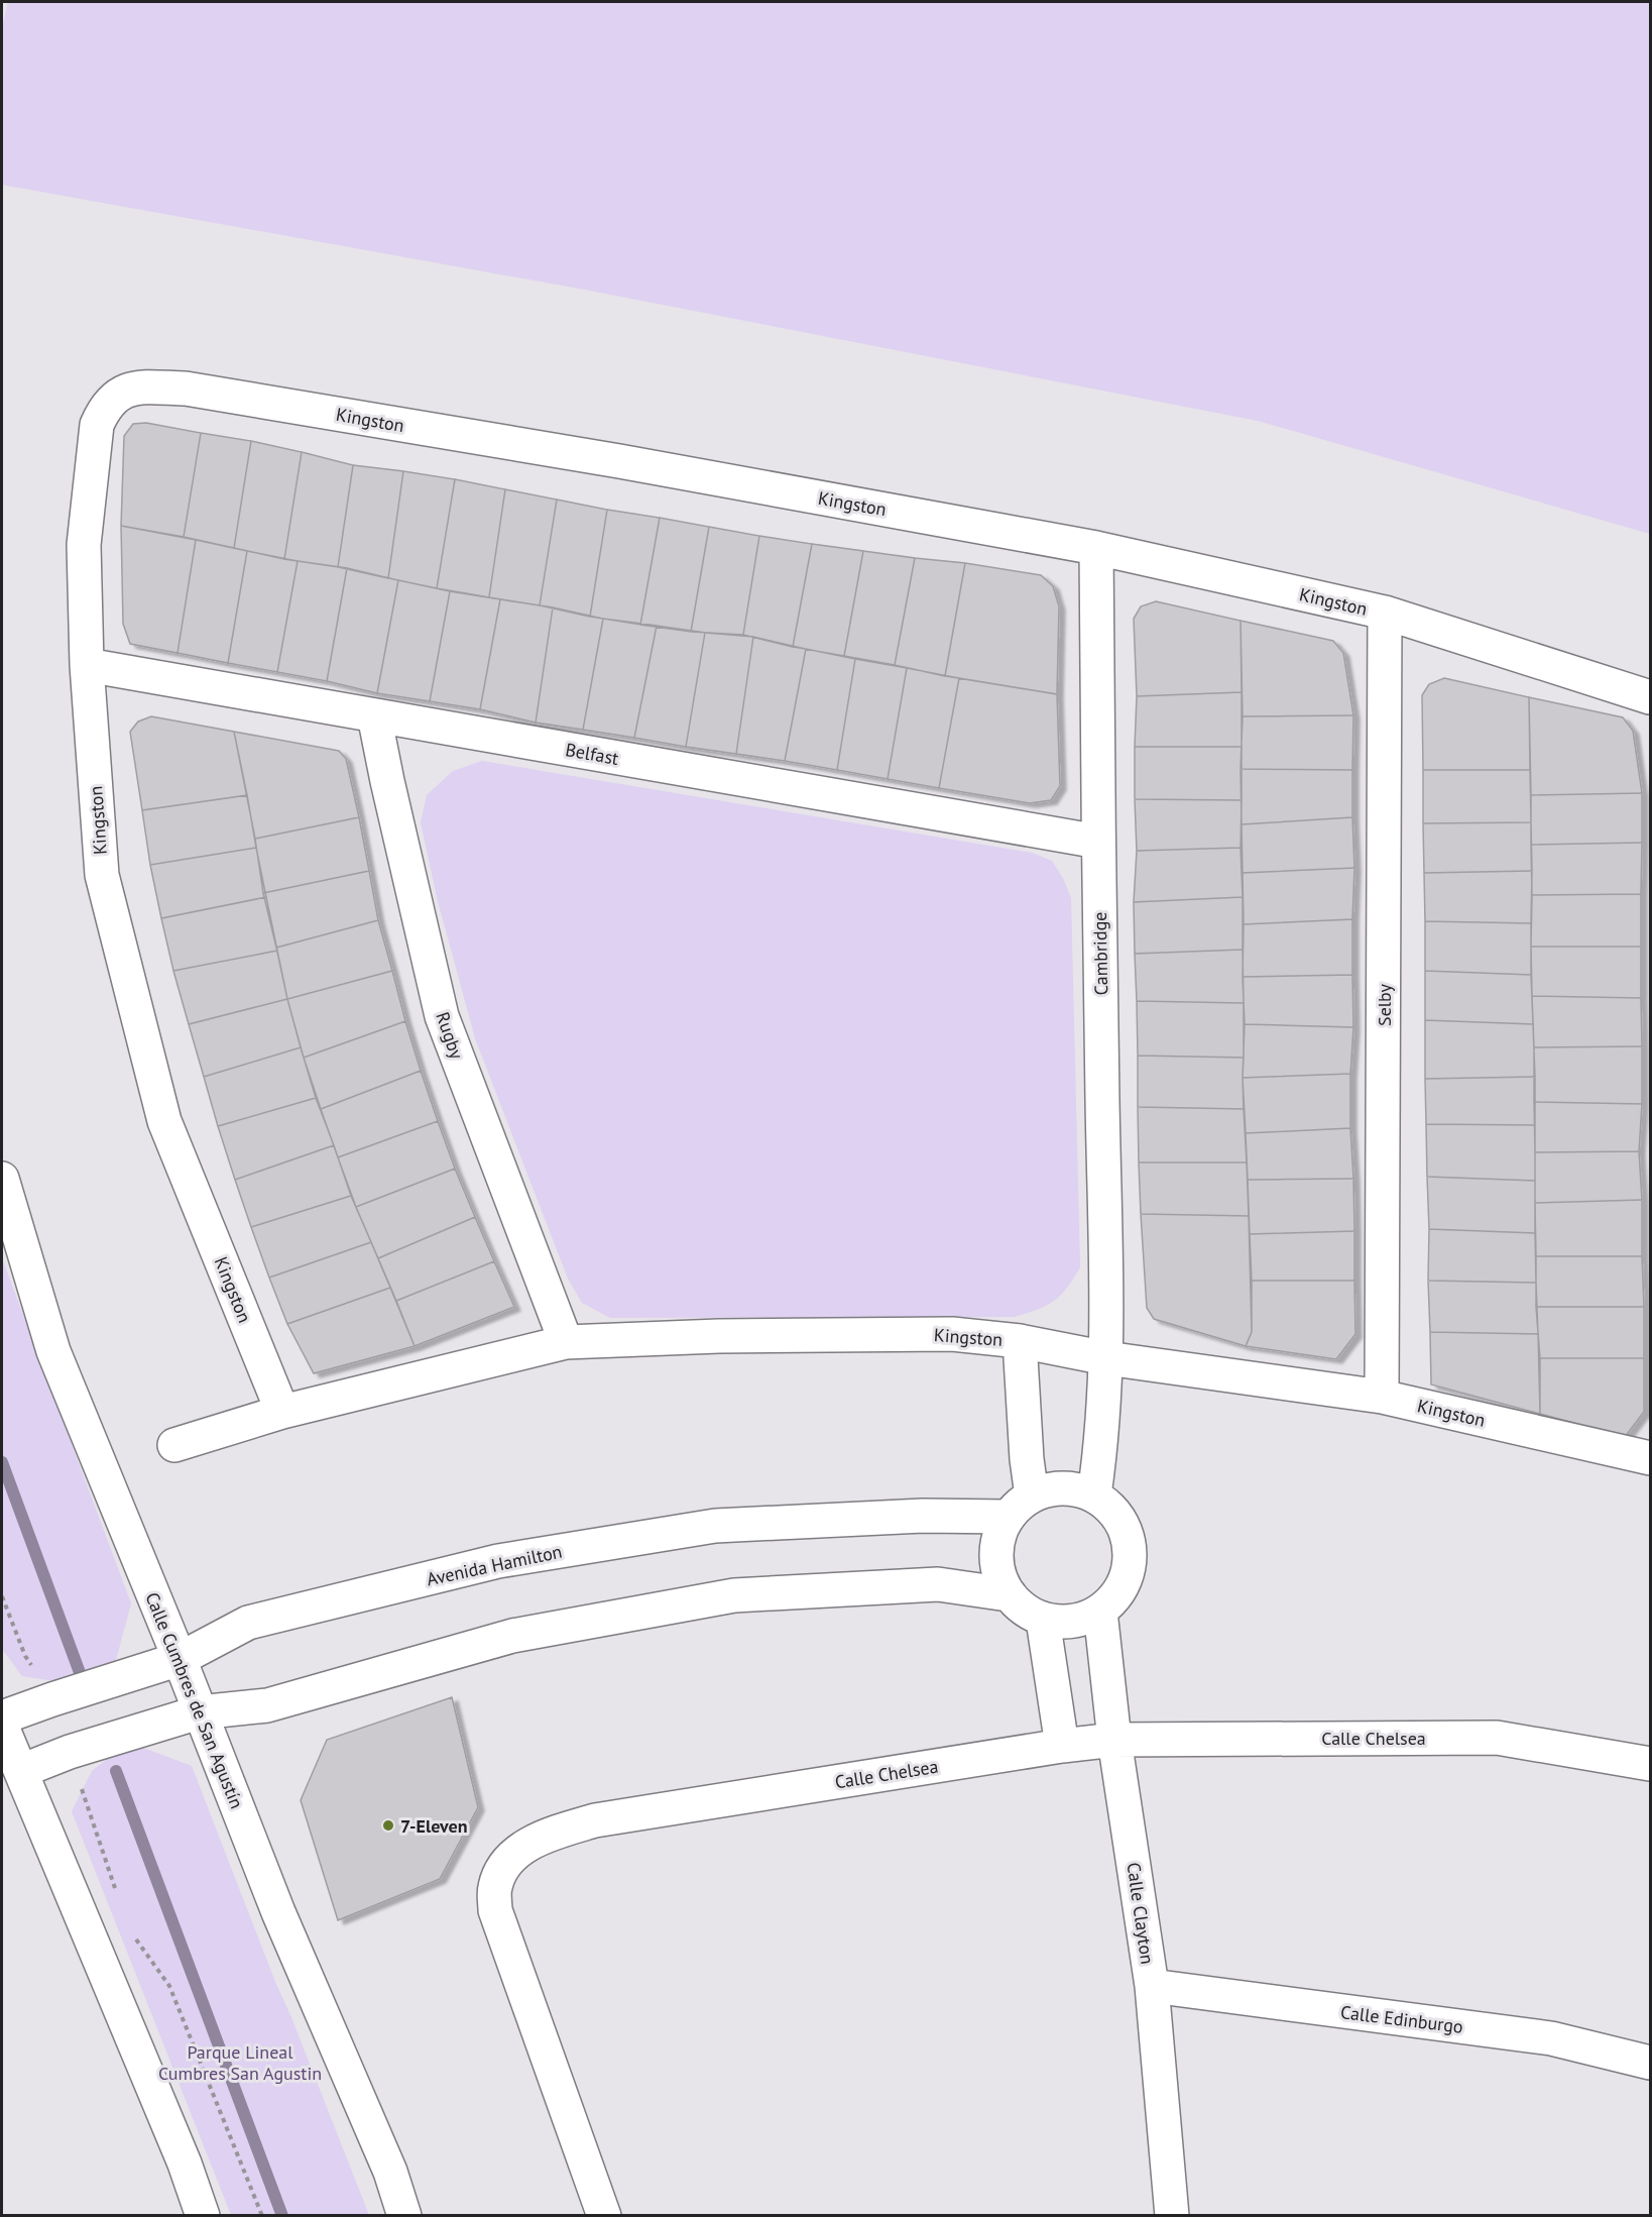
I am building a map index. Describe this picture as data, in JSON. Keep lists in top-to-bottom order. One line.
{"streets":{"street":["Kingston","Belfast","Cambridge","Selby","Rugby","Avenida Hamilton","Calle Cumbres de San Agustín","Calle Chelsea","Calle Clayton","Calle Edinburgo"]},"crossings":[["Kingston","Belfast"],["Kingston","Cambridge"],["Kingston","Selby"],["Kingston","Rugby"],["Belfast","Cambridge"],["Belfast","Rugby"],["Cambridge","Avenida Hamilton"],["Cambridge","Calle Clayton"],["Avenida Hamilton","Calle Cumbres de San Agustín"],["Avenida Hamilton","Calle Clayton"],["Calle Chelsea","Calle Clayton"],["Calle Clayton","Calle Edinburgo"]],"parks":["Parque Lineal Cumbres San Agustin"],"places":["7-Eleven"]}
